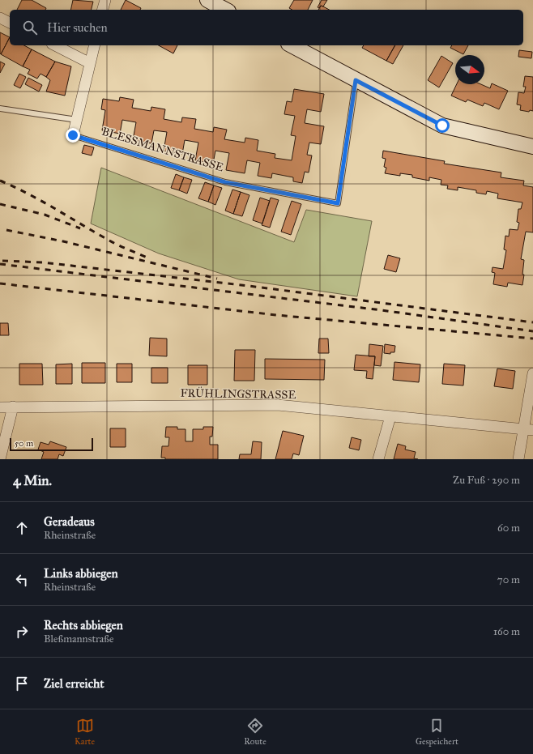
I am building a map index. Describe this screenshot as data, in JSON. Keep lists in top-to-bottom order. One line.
{"streets":{"street":["BLESSMANNSTRASSE","FRÜHLINGSTRASSE"]},"scale_bar":"50 m","north":"right","page":{"search":"Hier suchen","scale":"50 m","heading":["4 Min.","Zu Fuß · 290 m"],"list":[["Geradeaus","Rheinstraße","60 m"],["Links abbiegen","Rheinstraße","70 m"],["Rechts abbiegen","Bleßmannstraße","160 m"],"Ziel erreicht"],"nav":["Karte","Route","Gespeichert"]}}
